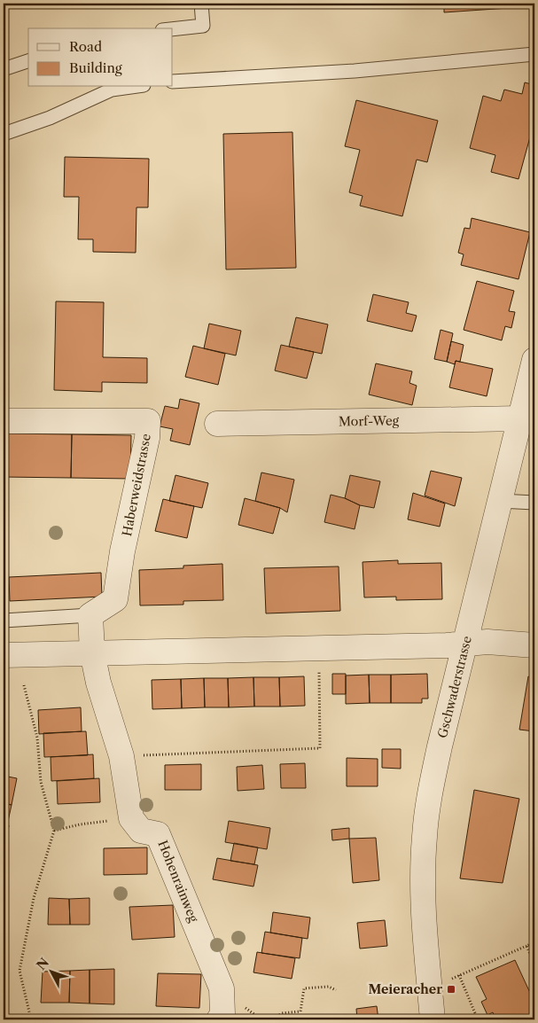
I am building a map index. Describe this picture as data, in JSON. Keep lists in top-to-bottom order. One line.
{"streets":{"street":["Morf-Weg","Haberweidstrasse","Gschwaderstrasse","Hohenrainweg"]},"crossings":[["Morf-Weg","Gschwaderstrasse"]],"places":{"transit":["Meieracher"]},"legend":["Road","Building"],"north":"top left"}
